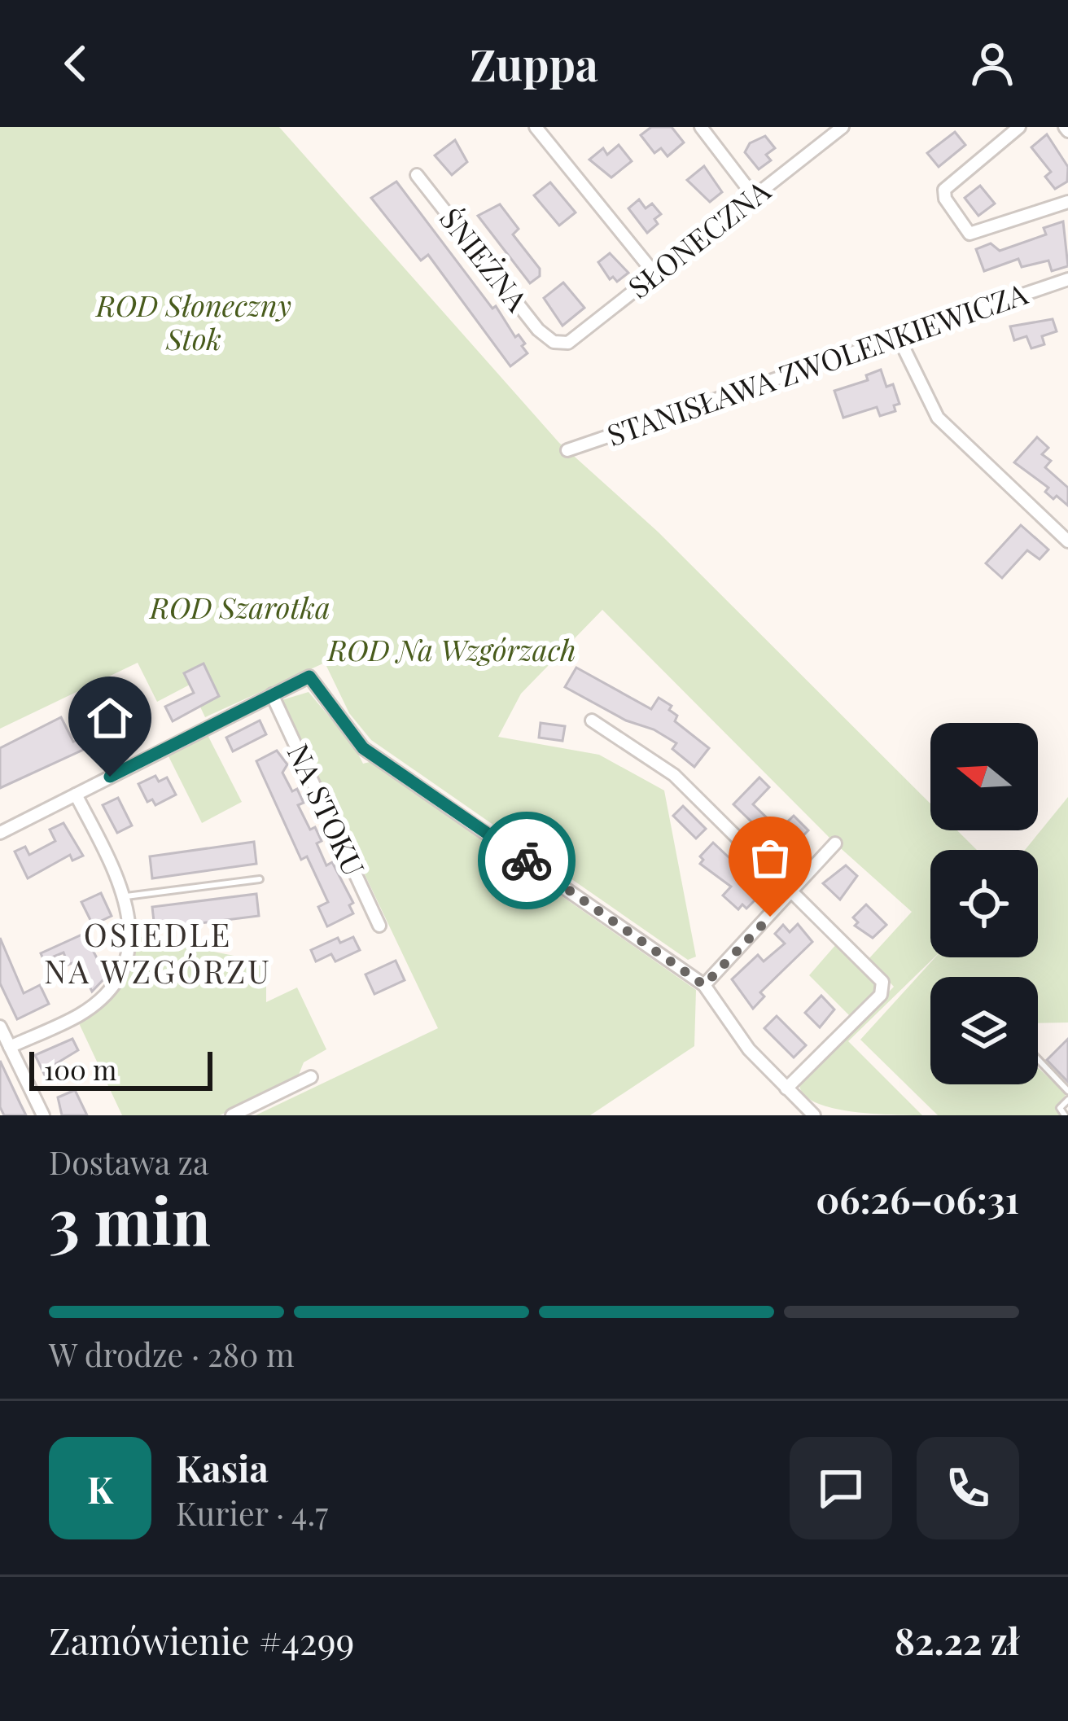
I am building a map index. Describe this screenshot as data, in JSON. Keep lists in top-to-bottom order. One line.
{"streets":{"street":["SŁONECZNA","ŚNIEŻNA","STANISŁAWA ZWOLENKIEWICZA","NA STOKU"]},"crossings":[["SŁONECZNA","ŚNIEŻNA"]],"districts":["OSIEDLE NA WZGÓRZU"],"parks":["ROD Słoneczny Stok","ROD Szarotka","ROD Na Wzgórzach"],"scale_bar":"100 m","north":"left","page":{"header":"Zuppa","scale":"100 m","heading":["3 min","Dostawa za","06:26–06:31"],"panel":["Kasia","Kurier · 4.7","Zamówienie #4299","82.22 zł"],"bar":"W drodze · 280 m","round":"K"}}
